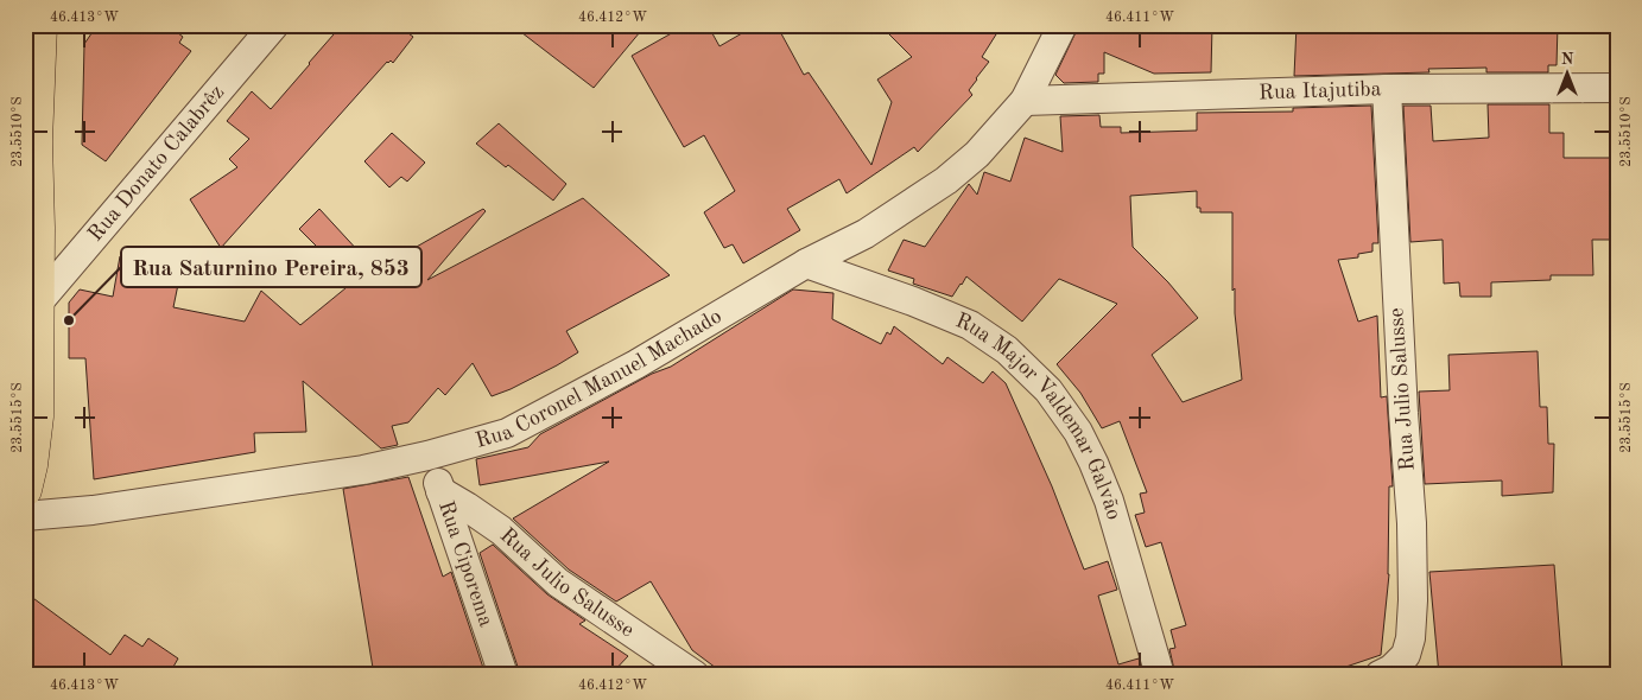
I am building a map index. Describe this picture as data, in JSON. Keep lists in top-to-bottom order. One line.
{"streets":{"street":["Rua Itajutiba","Rua Donato Calabrêz","Rua Coronel Manuel Machado","Rua Julio Salusse","Rua Major Valdemar Galvão","Rua Ciporema"]},"crossings":[["Rua Itajutiba","Rua Coronel Manuel Machado"],["Rua Itajutiba","Rua Julio Salusse"],["Rua Coronel Manuel Machado","Rua Major Valdemar Galvão"],["Rua Coronel Manuel Machado","Rua Ciporema"],["Rua Julio Salusse","Rua Ciporema"]],"places":["Rua Saturnino Pereira, 853"],"north":"top","coordinates":["46.413°W","46.412°W","46.411°W","23.5510°S","23.5515°S"]}
